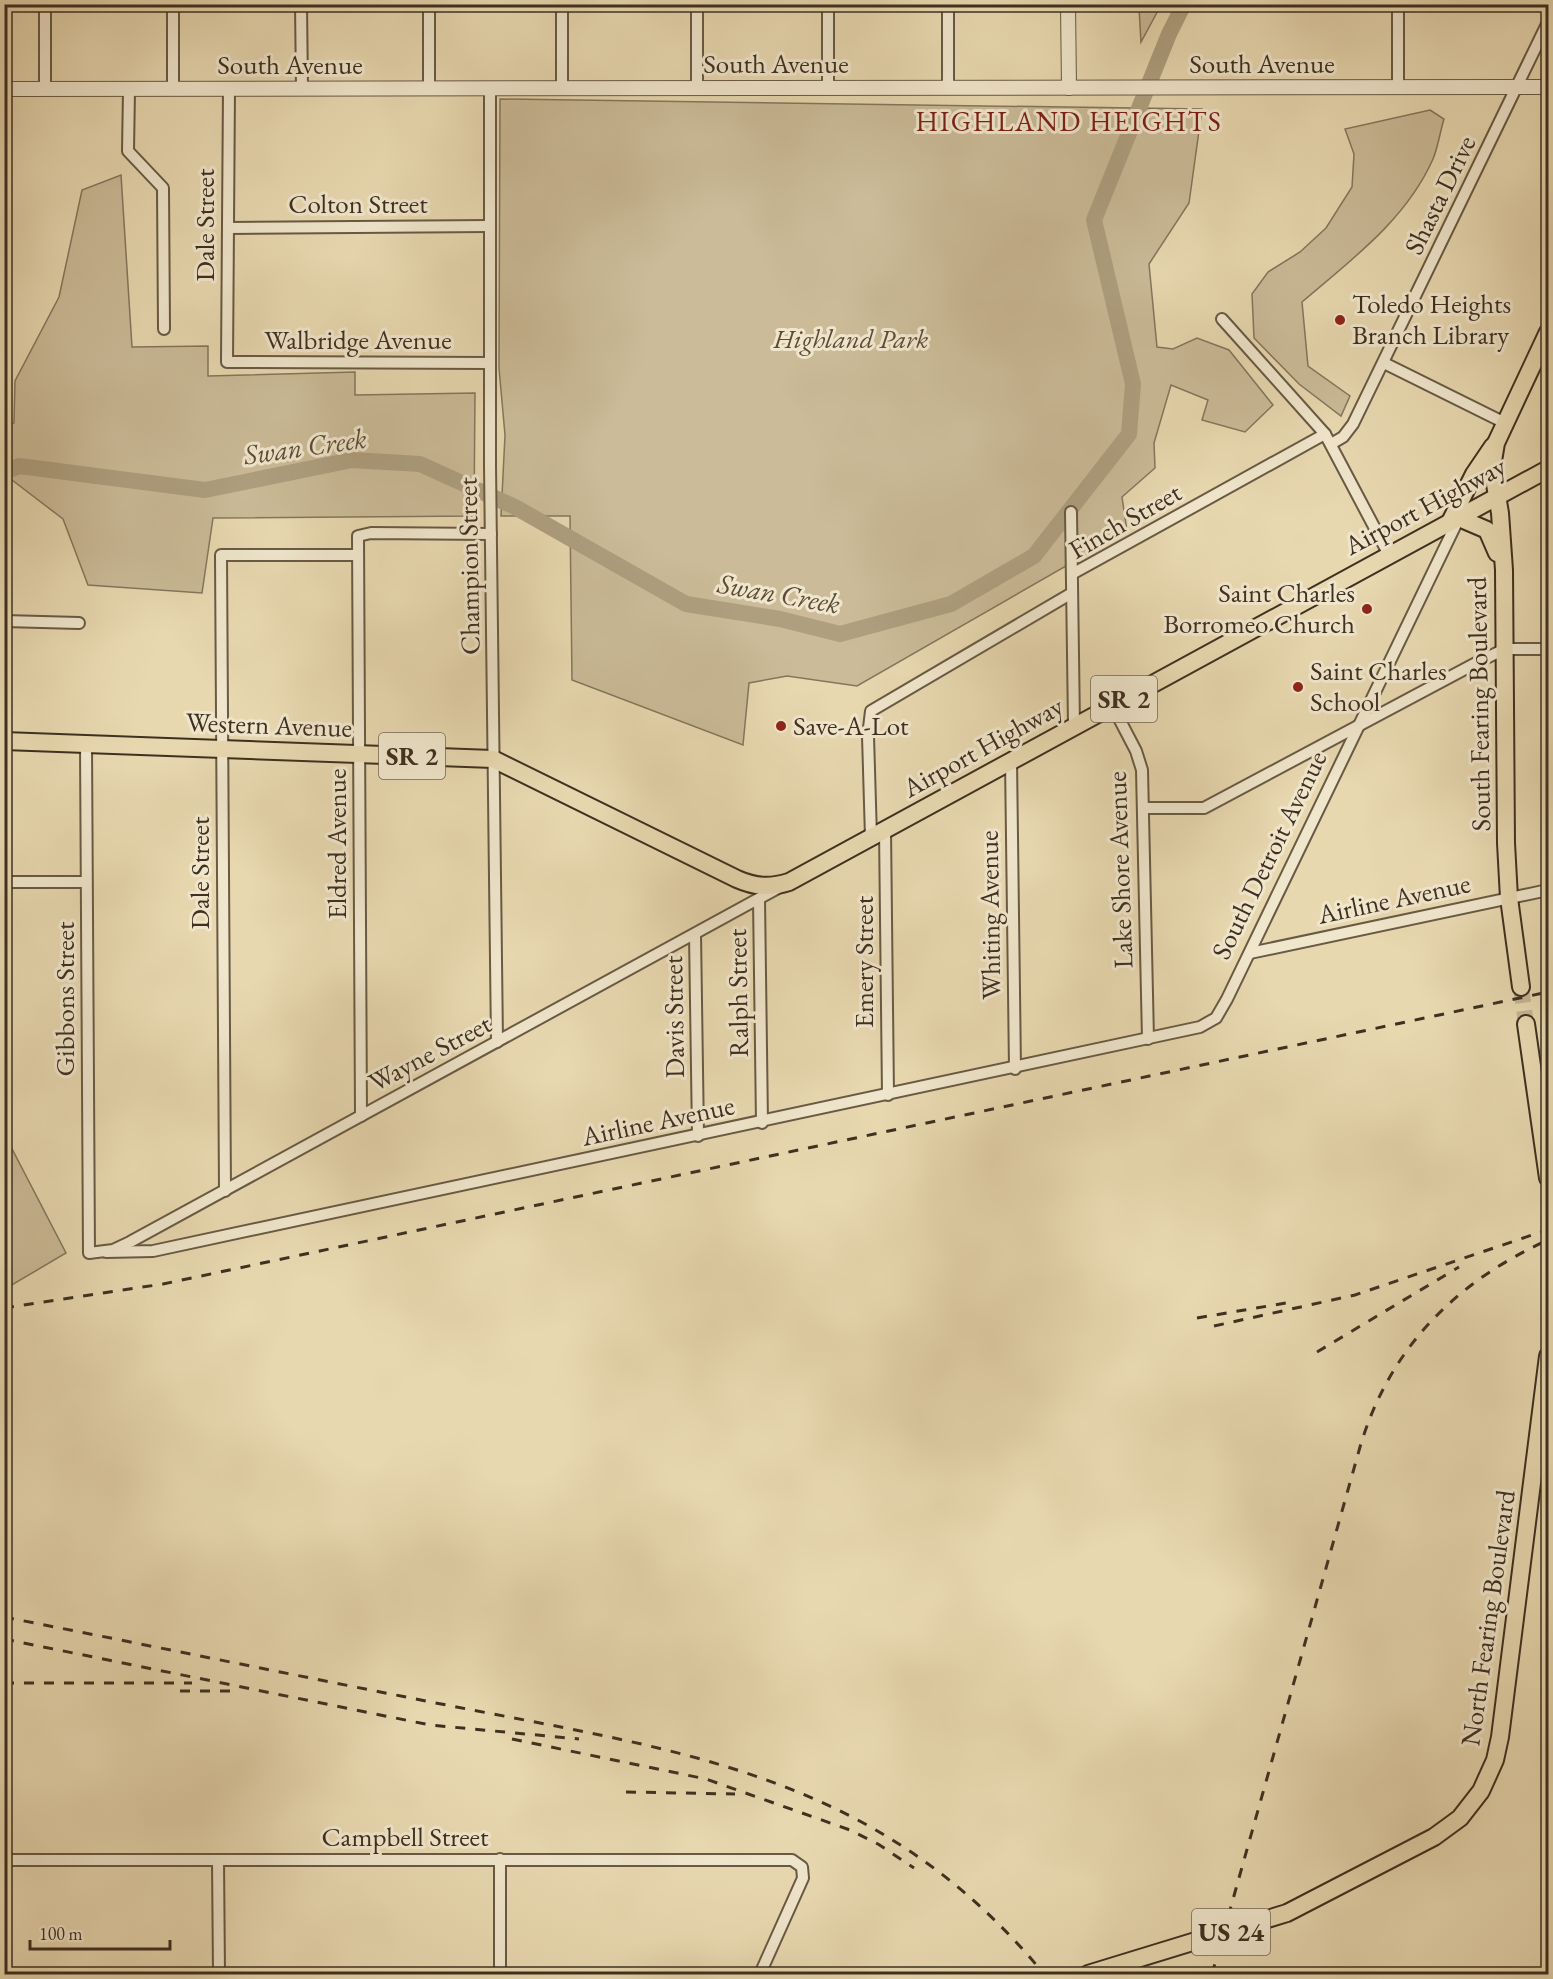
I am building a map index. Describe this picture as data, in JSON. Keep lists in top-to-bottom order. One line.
{"streets":{"main road":["Airport Highway","SR 2","South Fearing Boulevard","Western Avenue","North Fearing Boulevard","US 24"],"street":["South Avenue","Shasta Drive","Colton Street","Dale Street","Walbridge Avenue","Finch Street","Champion Street","Eldred Avenue","South Detroit Avenue","Lake Shore Avenue","Airline Avenue","Whiting Avenue","Emery Street","Ralph Street","Gibbons Street","Davis Street","Wayne Street","Campbell Street"]},"crossings":[["South Avenue","Shasta Drive"],["South Avenue","Dale Street"],["South Avenue","Champion Street"],["Shasta Drive","Finch Street"],["Colton Street","Dale Street"],["Colton Street","Champion Street"],["Dale Street","Walbridge Avenue"],["Dale Street","Western Avenue"],["Dale Street","Eldred Avenue"],["Dale Street","Wayne Street"],["Walbridge Avenue","Champion Street"],["Airport Highway","South Fearing Boulevard"],["Airport Highway","Western Avenue"],["Airport Highway","South Detroit Avenue"],["Airport Highway","Lake Shore Avenue"],["Airport Highway","Whiting Avenue"],["Airport Highway","Emery Street"],["Airport Highway","Wayne Street"],["Finch Street","Emery Street"],["Champion Street","Western Avenue"],["Champion Street","Eldred Avenue"],["Champion Street","Wayne Street"],["South Fearing Boulevard","Airline Avenue"],["Western Avenue","Eldred Avenue"],["Western Avenue","Gibbons Street"],["Western Avenue","Wayne Street"],["Eldred Avenue","Wayne Street"],["South Detroit Avenue","Airline Avenue"],["Lake Shore Avenue","Airline Avenue"],["Airline Avenue","Whiting Avenue"],["Airline Avenue","Emery Street"],["Airline Avenue","Ralph Street"],["Airline Avenue","Davis Street"],["Airline Avenue","Wayne Street"],["Ralph Street","Wayne Street"],["Gibbons Street","Wayne Street"],["Davis Street","Wayne Street"]],"districts":["HIGHLAND HEIGHTS"],"water":["Swan Creek"],"parks":["Highland Park"],"places":["Toledo Heights Branch Library","Saint Charles Borromeo Church","Saint Charles School","Save-A-Lot"],"scale_bar":"100 m"}
